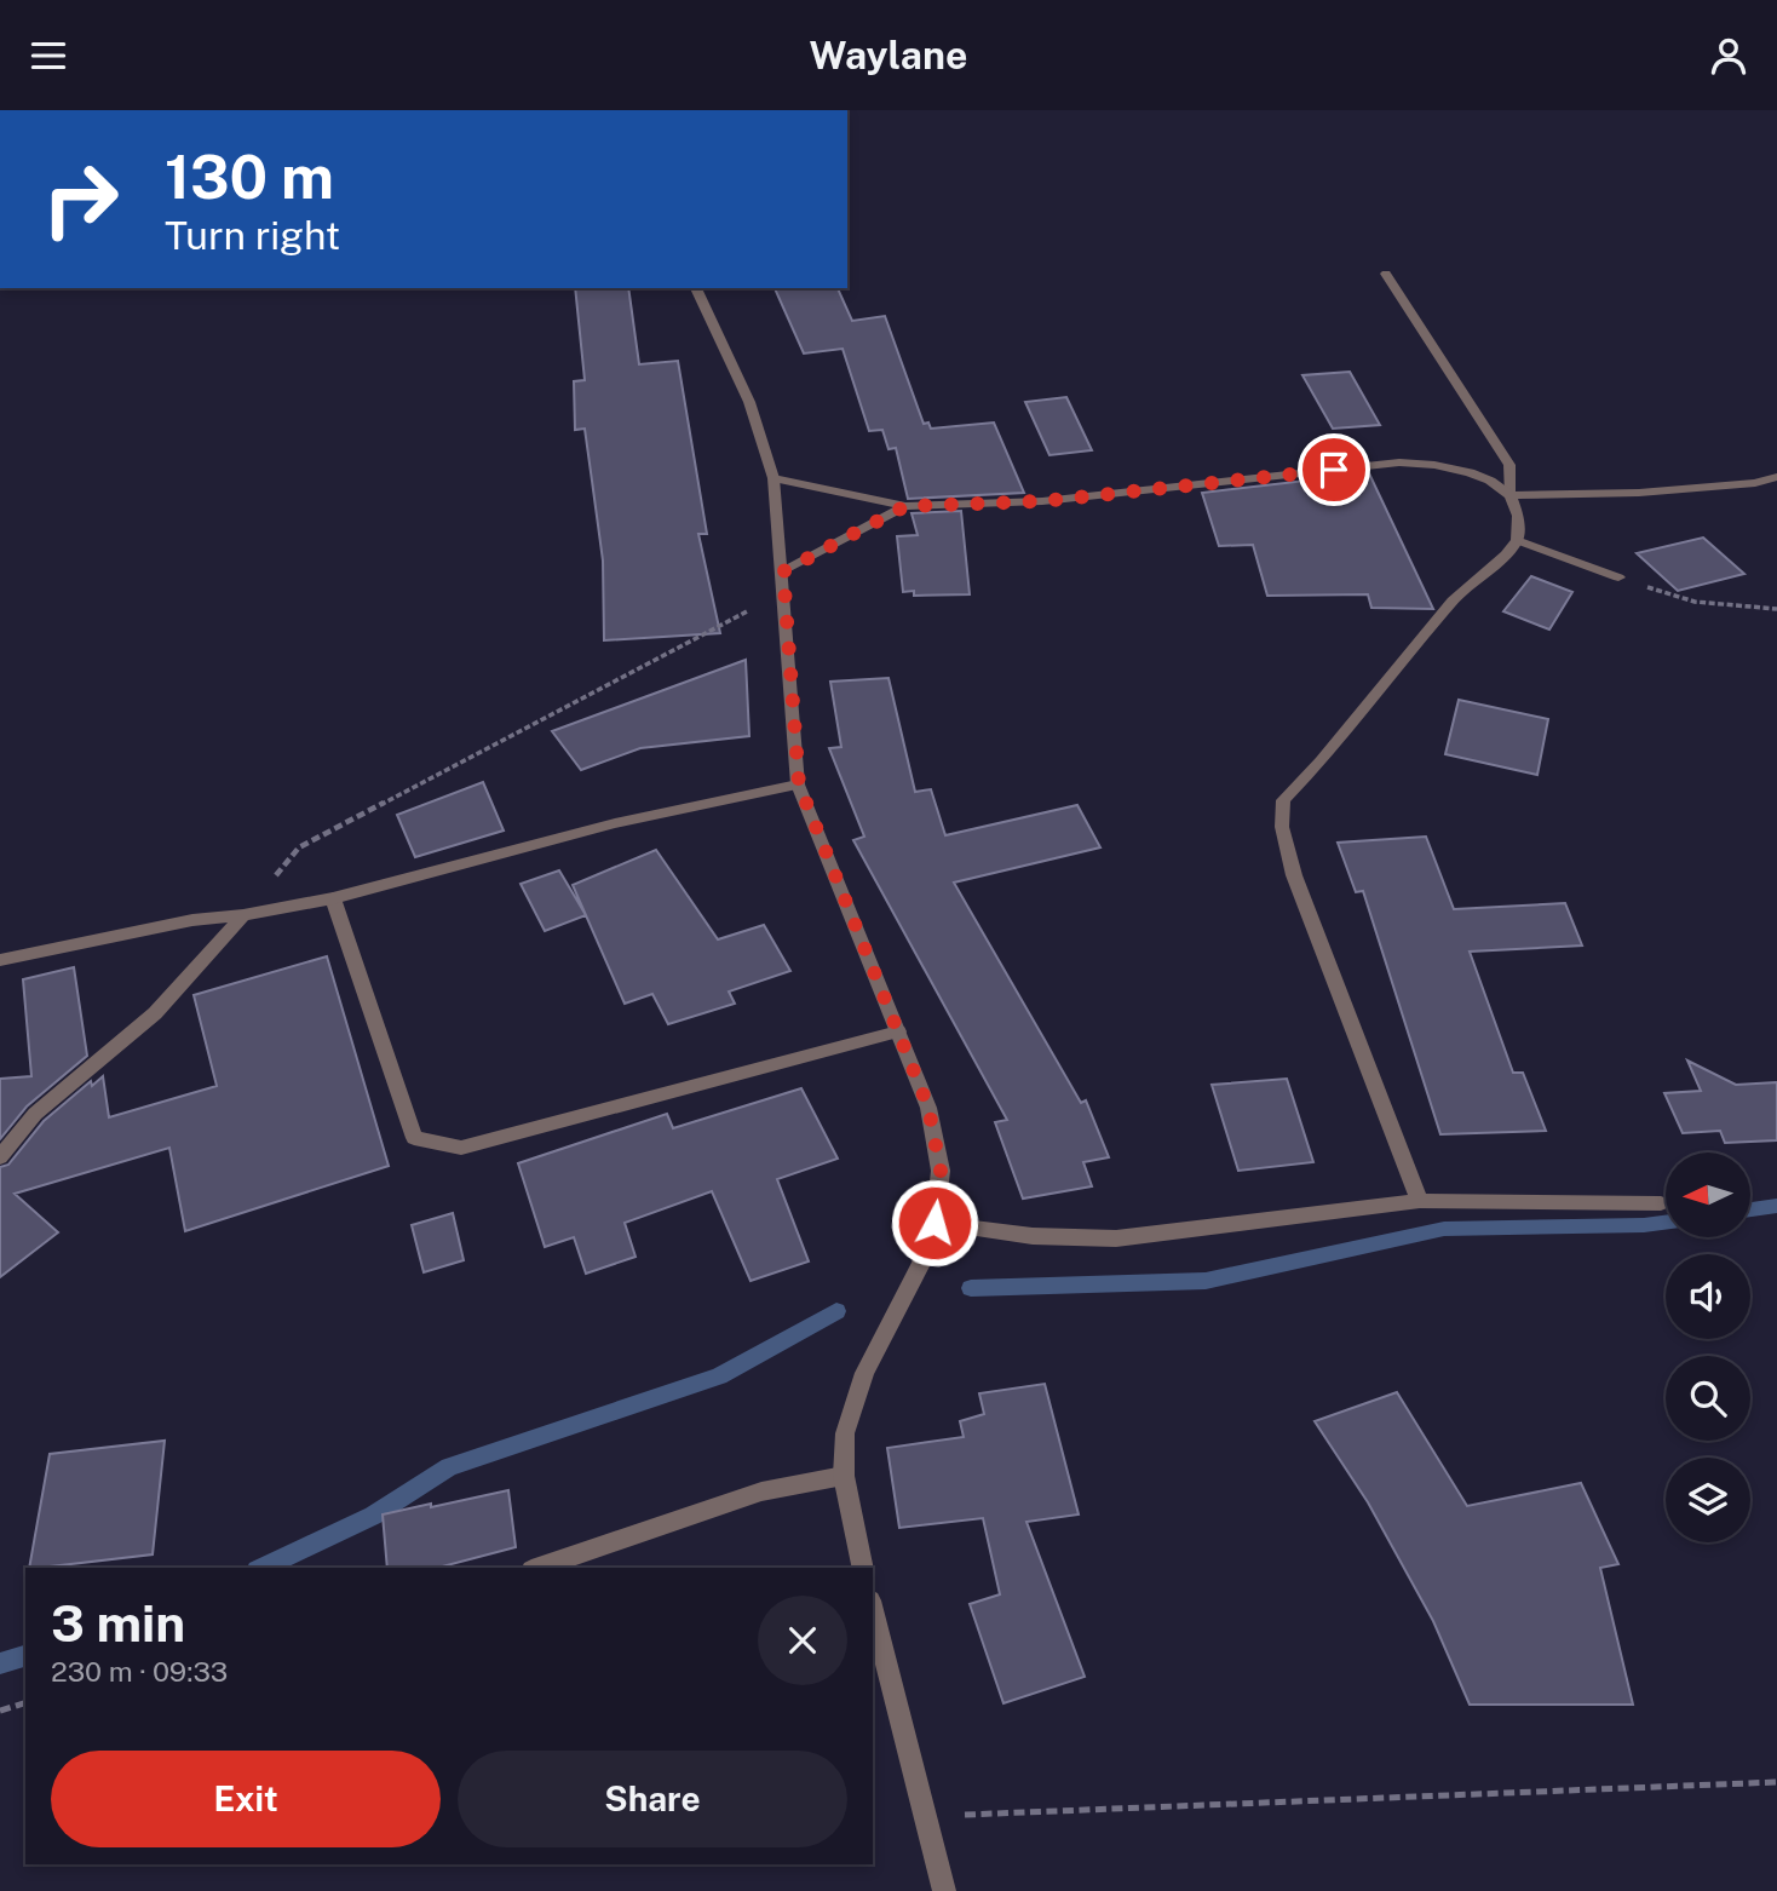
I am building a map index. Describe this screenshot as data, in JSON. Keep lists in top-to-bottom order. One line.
{"north":"left","page":{"header":"Waylane","turn":["130 m","Turn right"],"heading":["3 min","230 m · 09:33"],"buttons":["Exit","Share"]}}
